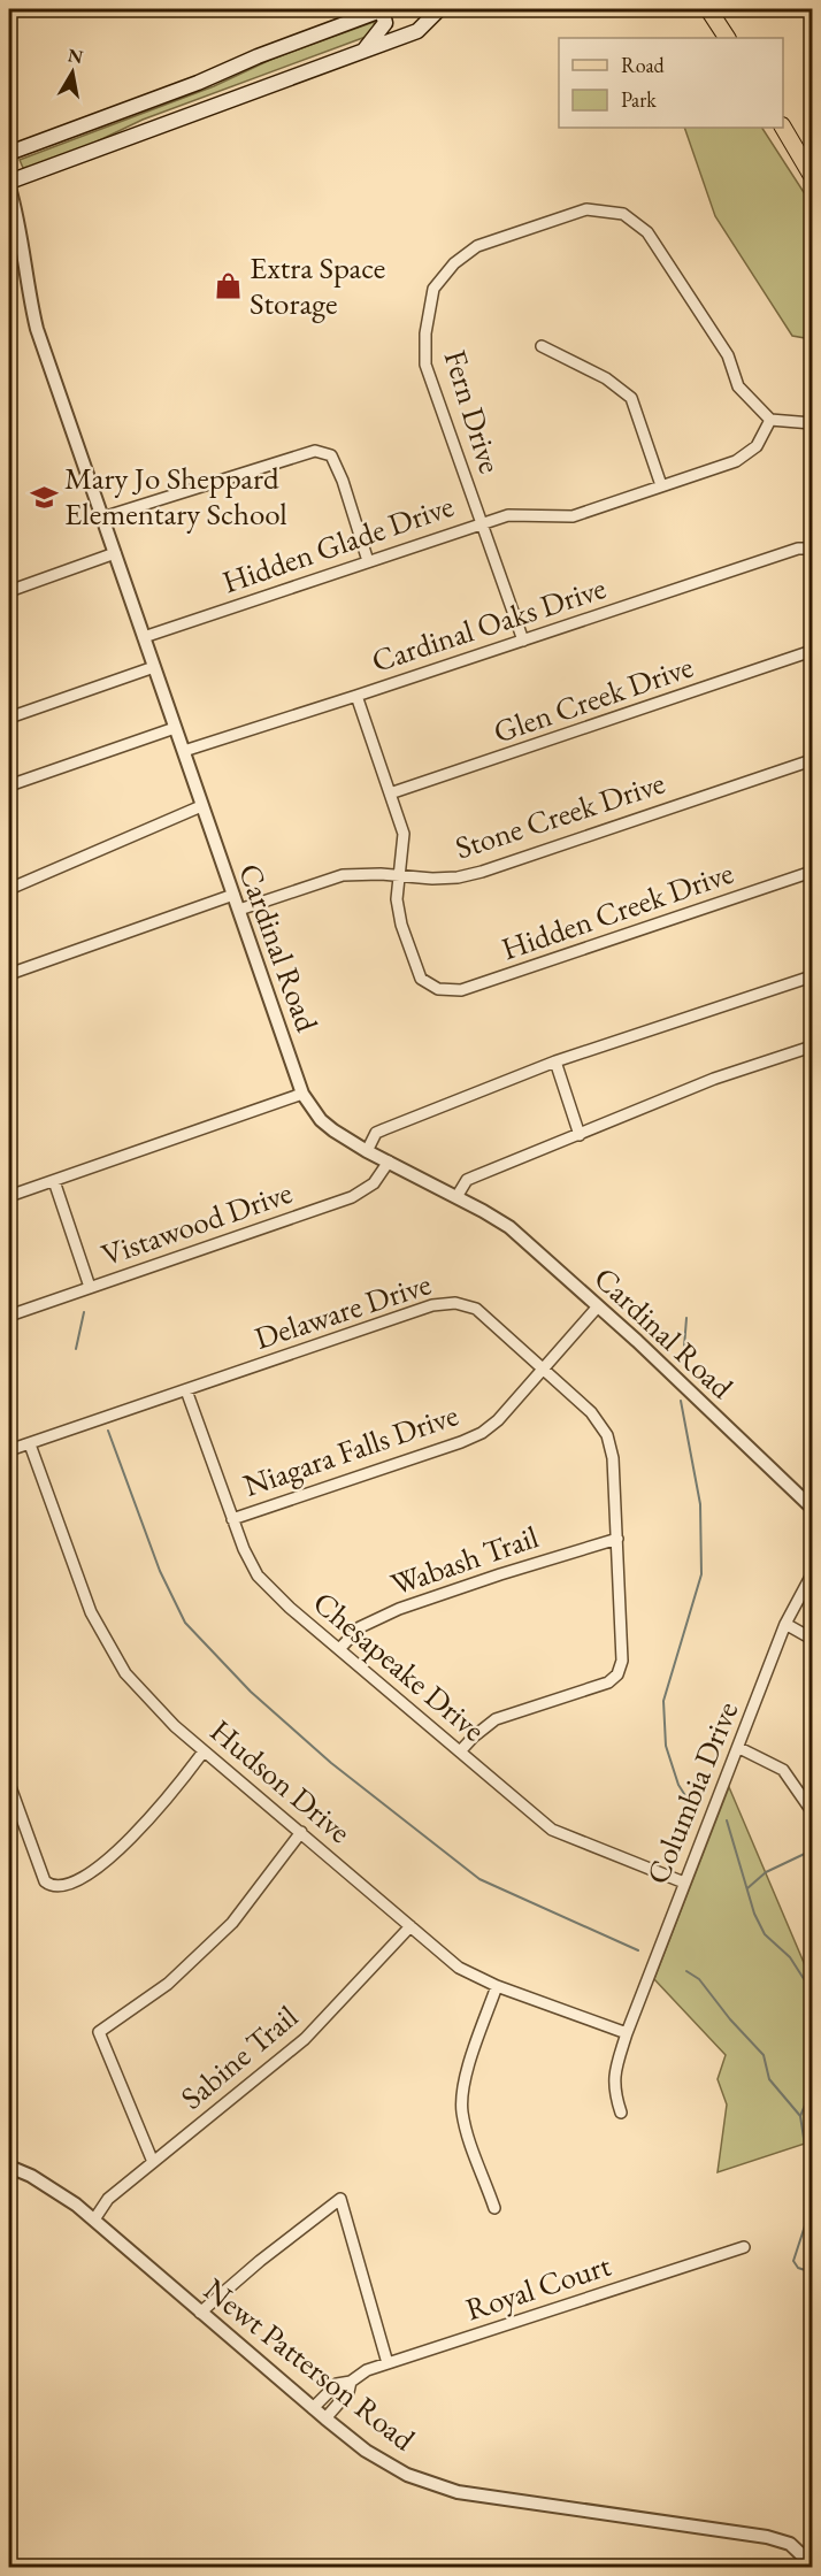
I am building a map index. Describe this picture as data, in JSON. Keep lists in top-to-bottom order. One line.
{"streets":{"street":["Fern Drive","Hidden Glade Drive","Cardinal Oaks Drive","Glen Creek Drive","Stone Creek Drive","Hidden Creek Drive","Cardinal Road","Vistawood Drive","Delaware Drive","Niagara Falls Drive","Wabash Trail","Chesapeake Drive","Hudson Drive","Columbia Drive","Sabine Trail","Royal Court","Newt Patterson Road"]},"crossings":[["Fern Drive","Hidden Glade Drive"],["Fern Drive","Cardinal Oaks Drive"],["Hidden Glade Drive","Cardinal Road"],["Cardinal Oaks Drive","Cardinal Road"],["Stone Creek Drive","Hidden Creek Drive"],["Stone Creek Drive","Cardinal Road"],["Cardinal Road","Vistawood Drive"],["Cardinal Road","Niagara Falls Drive"],["Delaware Drive","Niagara Falls Drive"],["Delaware Drive","Wabash Trail"],["Delaware Drive","Chesapeake Drive"],["Delaware Drive","Hudson Drive"],["Niagara Falls Drive","Chesapeake Drive"],["Wabash Trail","Chesapeake Drive"],["Chesapeake Drive","Columbia Drive"],["Hudson Drive","Columbia Drive"],["Hudson Drive","Sabine Trail"],["Sabine Trail","Newt Patterson Road"],["Royal Court","Newt Patterson Road"]],"places":{"shop":["Extra Space Storage"],"school or university":["Mary Jo Sheppard Elementary School"]},"legend":["Road","Park"],"north":"top"}
